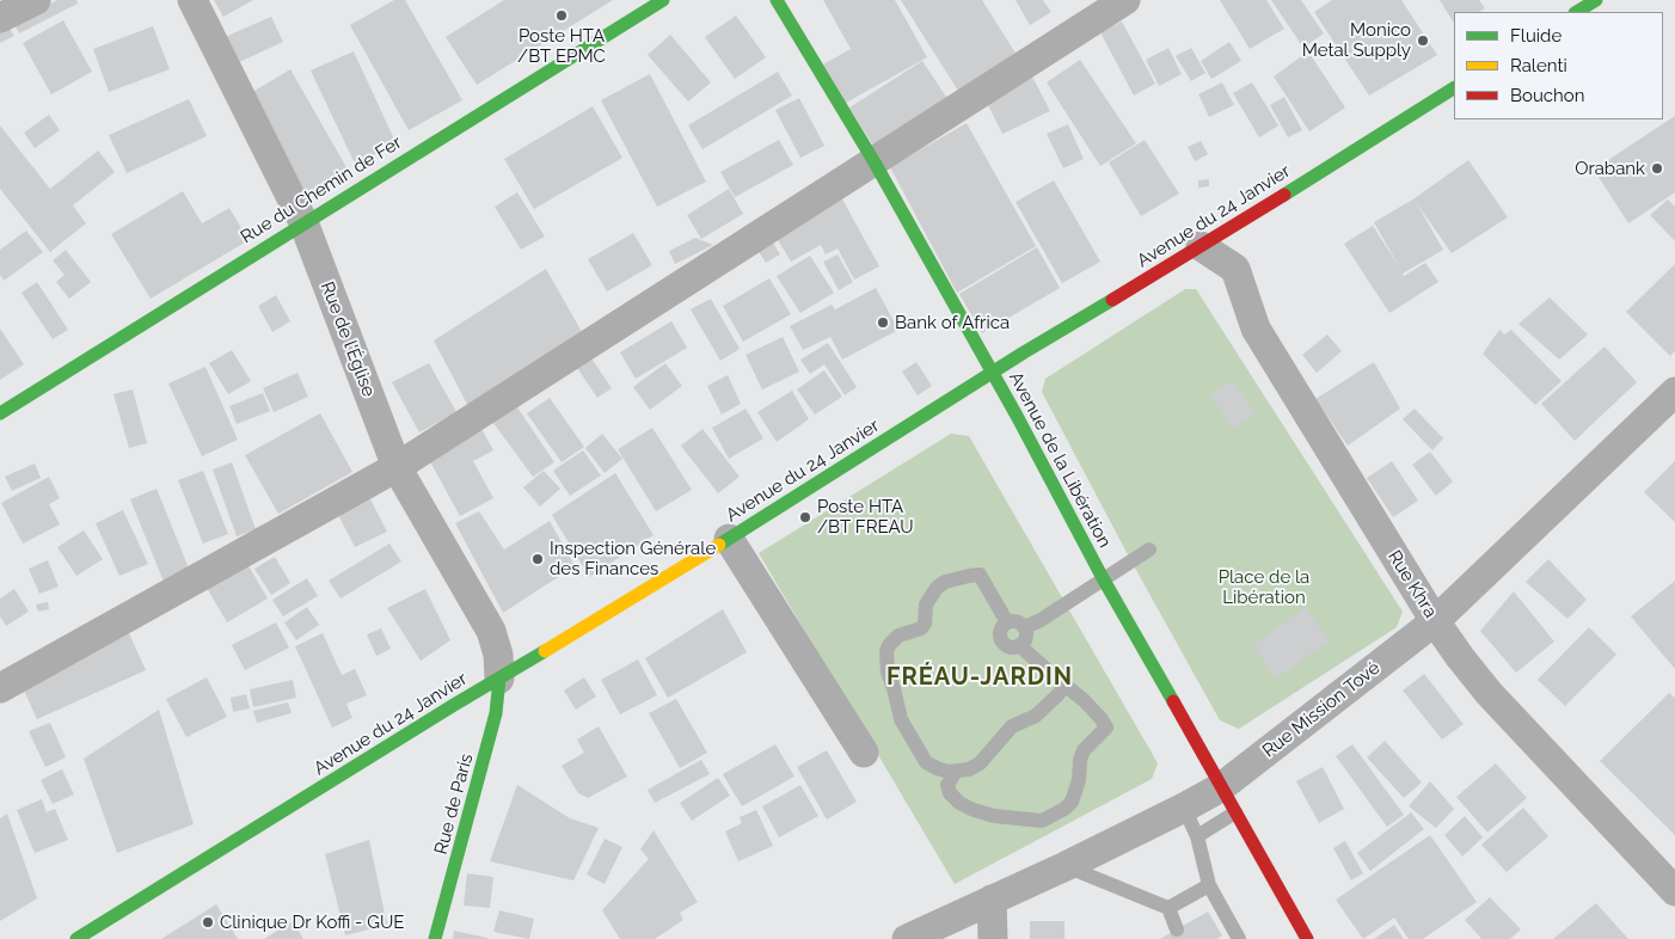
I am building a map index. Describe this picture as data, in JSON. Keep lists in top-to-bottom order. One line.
{"streets":{"street":["Rue du Chemin de Fer","Avenue du 24 Janvier","Rue de l'Église","Avenue de la Libération","Rue Khra","Rue Mission Tové","Rue de Paris"]},"crossings":[["Rue du Chemin de Fer","Rue de l'Église"],["Avenue du 24 Janvier","Rue de l'Église"],["Avenue du 24 Janvier","Avenue de la Libération"],["Avenue du 24 Janvier","Rue Khra"],["Avenue du 24 Janvier","Rue de Paris"],["Rue de l'Église","Rue de Paris"],["Avenue de la Libération","Rue Mission Tové"],["Rue Khra","Rue Mission Tové"]],"districts":["FRÉAU-JARDIN"],"parks":["Place de la Libération"],"places":["Poste HTA /BT EPMC","Monico Metal Supply","Orabank","Bank of Africa","Poste HTA /BT FREAU","Inspection Générale des Finances","Clinique Dr Koffi - GUE"],"legend":["Fluide","Ralenti","Bouchon"]}
